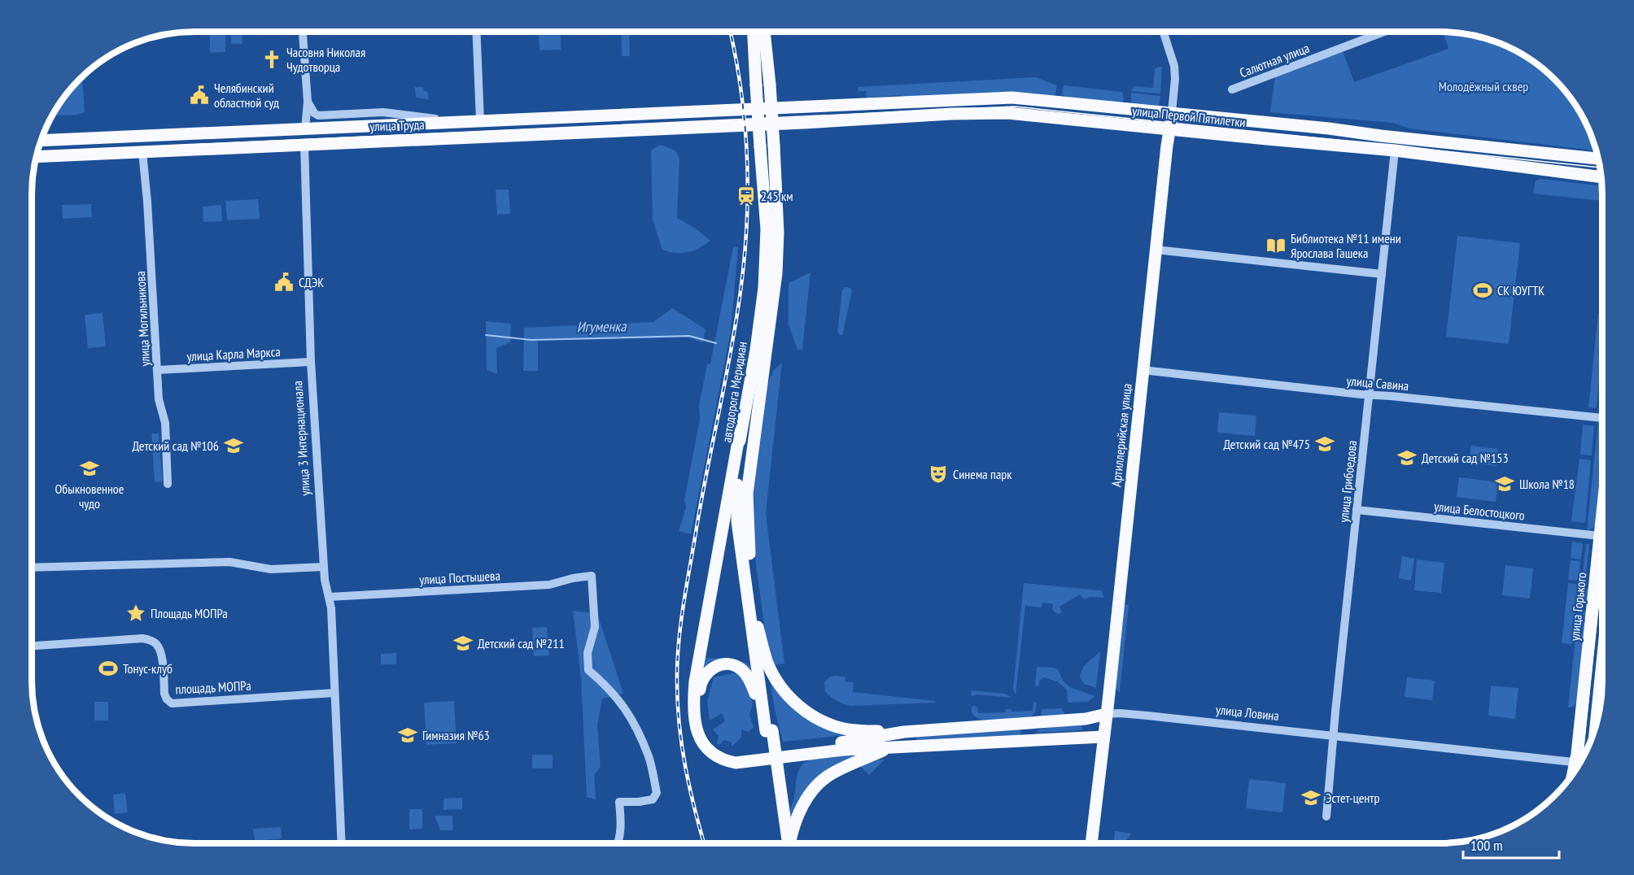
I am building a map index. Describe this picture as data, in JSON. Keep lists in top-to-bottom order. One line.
{"streets":{"main road":["улица Первой Пятилетки","улица Труда","автодорога Меридиан","Артиллерийская улица","улица 3 Интернационала","улица Горького","улица Ловина"],"street":["Салютная улица","улица Могильникова","улица Карла Маркса","улица Савина","улица Грибоедова","улица Белостоцкого","улица Постышева","площадь МОПРа"]},"crossings":[["улица Первой Пятилетки","улица Труда"],["улица Первой Пятилетки","Артиллерийская улица"],["улица Первой Пятилетки","улица Грибоедова"],["улица Труда","улица Могильникова"],["улица Труда","улица 3 Интернационала"],["улица Могильникова","улица Карла Маркса"],["улица Карла Маркса","улица 3 Интернационала"],["улица Савина","Артиллерийская улица"],["улица Савина","улица Грибоедова"],["Артиллерийская улица","улица Ловина"],["улица 3 Интернационала","улица Постышева"],["улица 3 Интернационала","площадь МОПРа"],["улица Грибоедова","улица Белостоцкого"],["улица Грибоедова","улица Ловина"],["улица Белостоцкого","улица Горького"]],"water":["Игуменка"],"parks":["Молодёжный сквер"],"places":{"church":["Часовня Николая Чудотворца"],"public building":["Челябинский областной суд","СДЭК"],"station":["245 км"],"library":["Библиотека №11 имени Ярослава Гашека"],"sports":["СК ЮУГТК","Тонус-клуб"],"school or university":["Детский сад №475","Детский сад №106","Детский сад №153","Обыкновенное чудо","Школа №18","Детский сад №211","Гимназия №63","Эстет-центр"],"theatre":["Синема парк"],"place":["Площадь МОПРа"]},"scale_bar":"100 m"}
